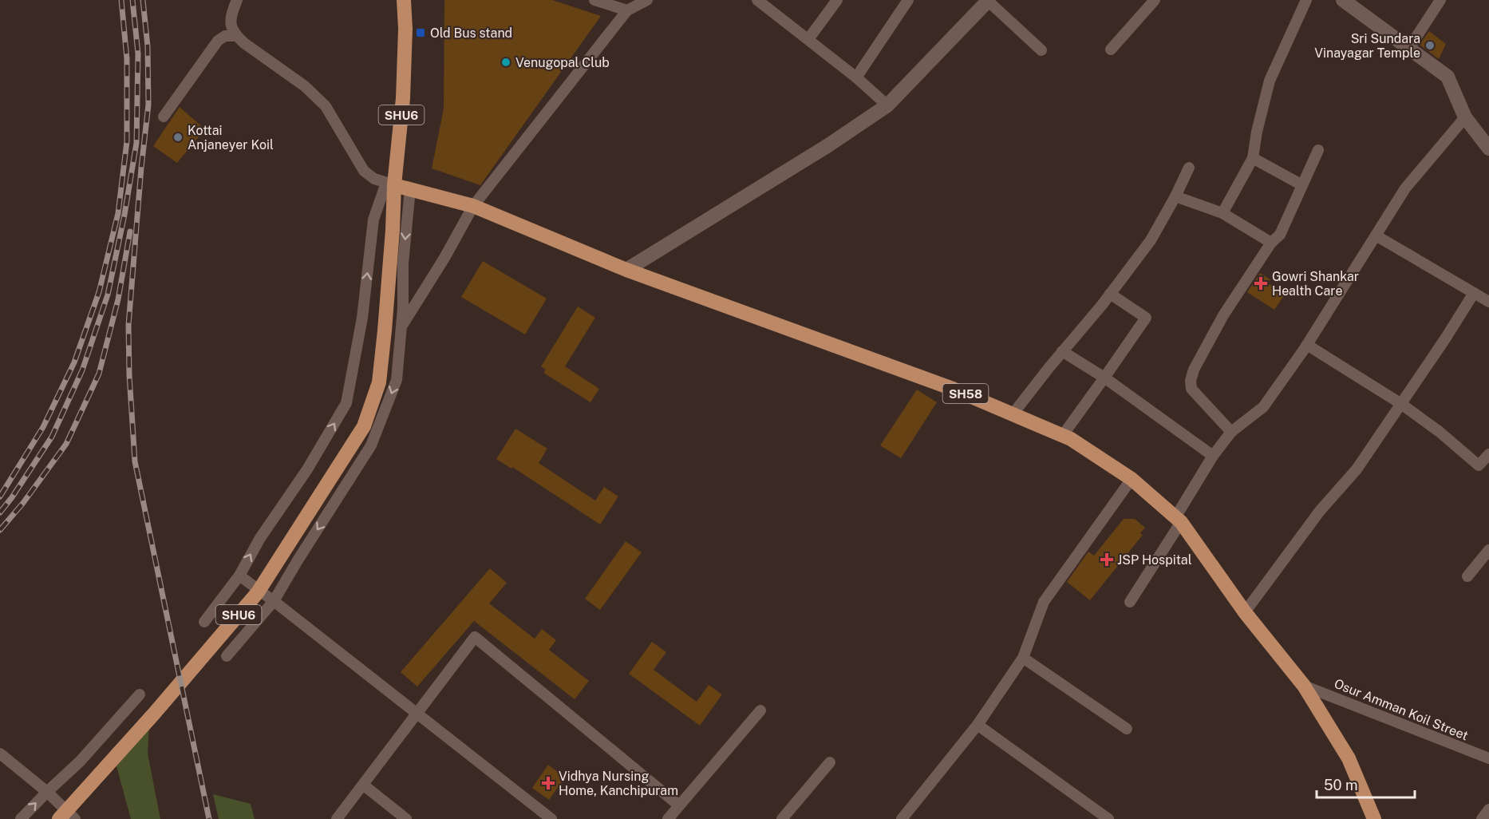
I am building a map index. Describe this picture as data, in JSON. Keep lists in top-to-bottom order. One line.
{"streets":{"main road":["SHU6","SH58"],"street":["Osur Amman Koil Street"]},"crossings":[["SHU6","SH58"],["SH58","Osur Amman Koil Street"]],"places":{"transit":["Old Bus stand"],"other":["Sri Sundara Vinayagar Temple","Venugopal Club","Kottai Anjaneyer Koil"],"health":["Gowri Shankar Health Care","JSP Hospital","Vidhya Nursing Home, Kanchipuram"]},"scale_bar":"50 m"}
